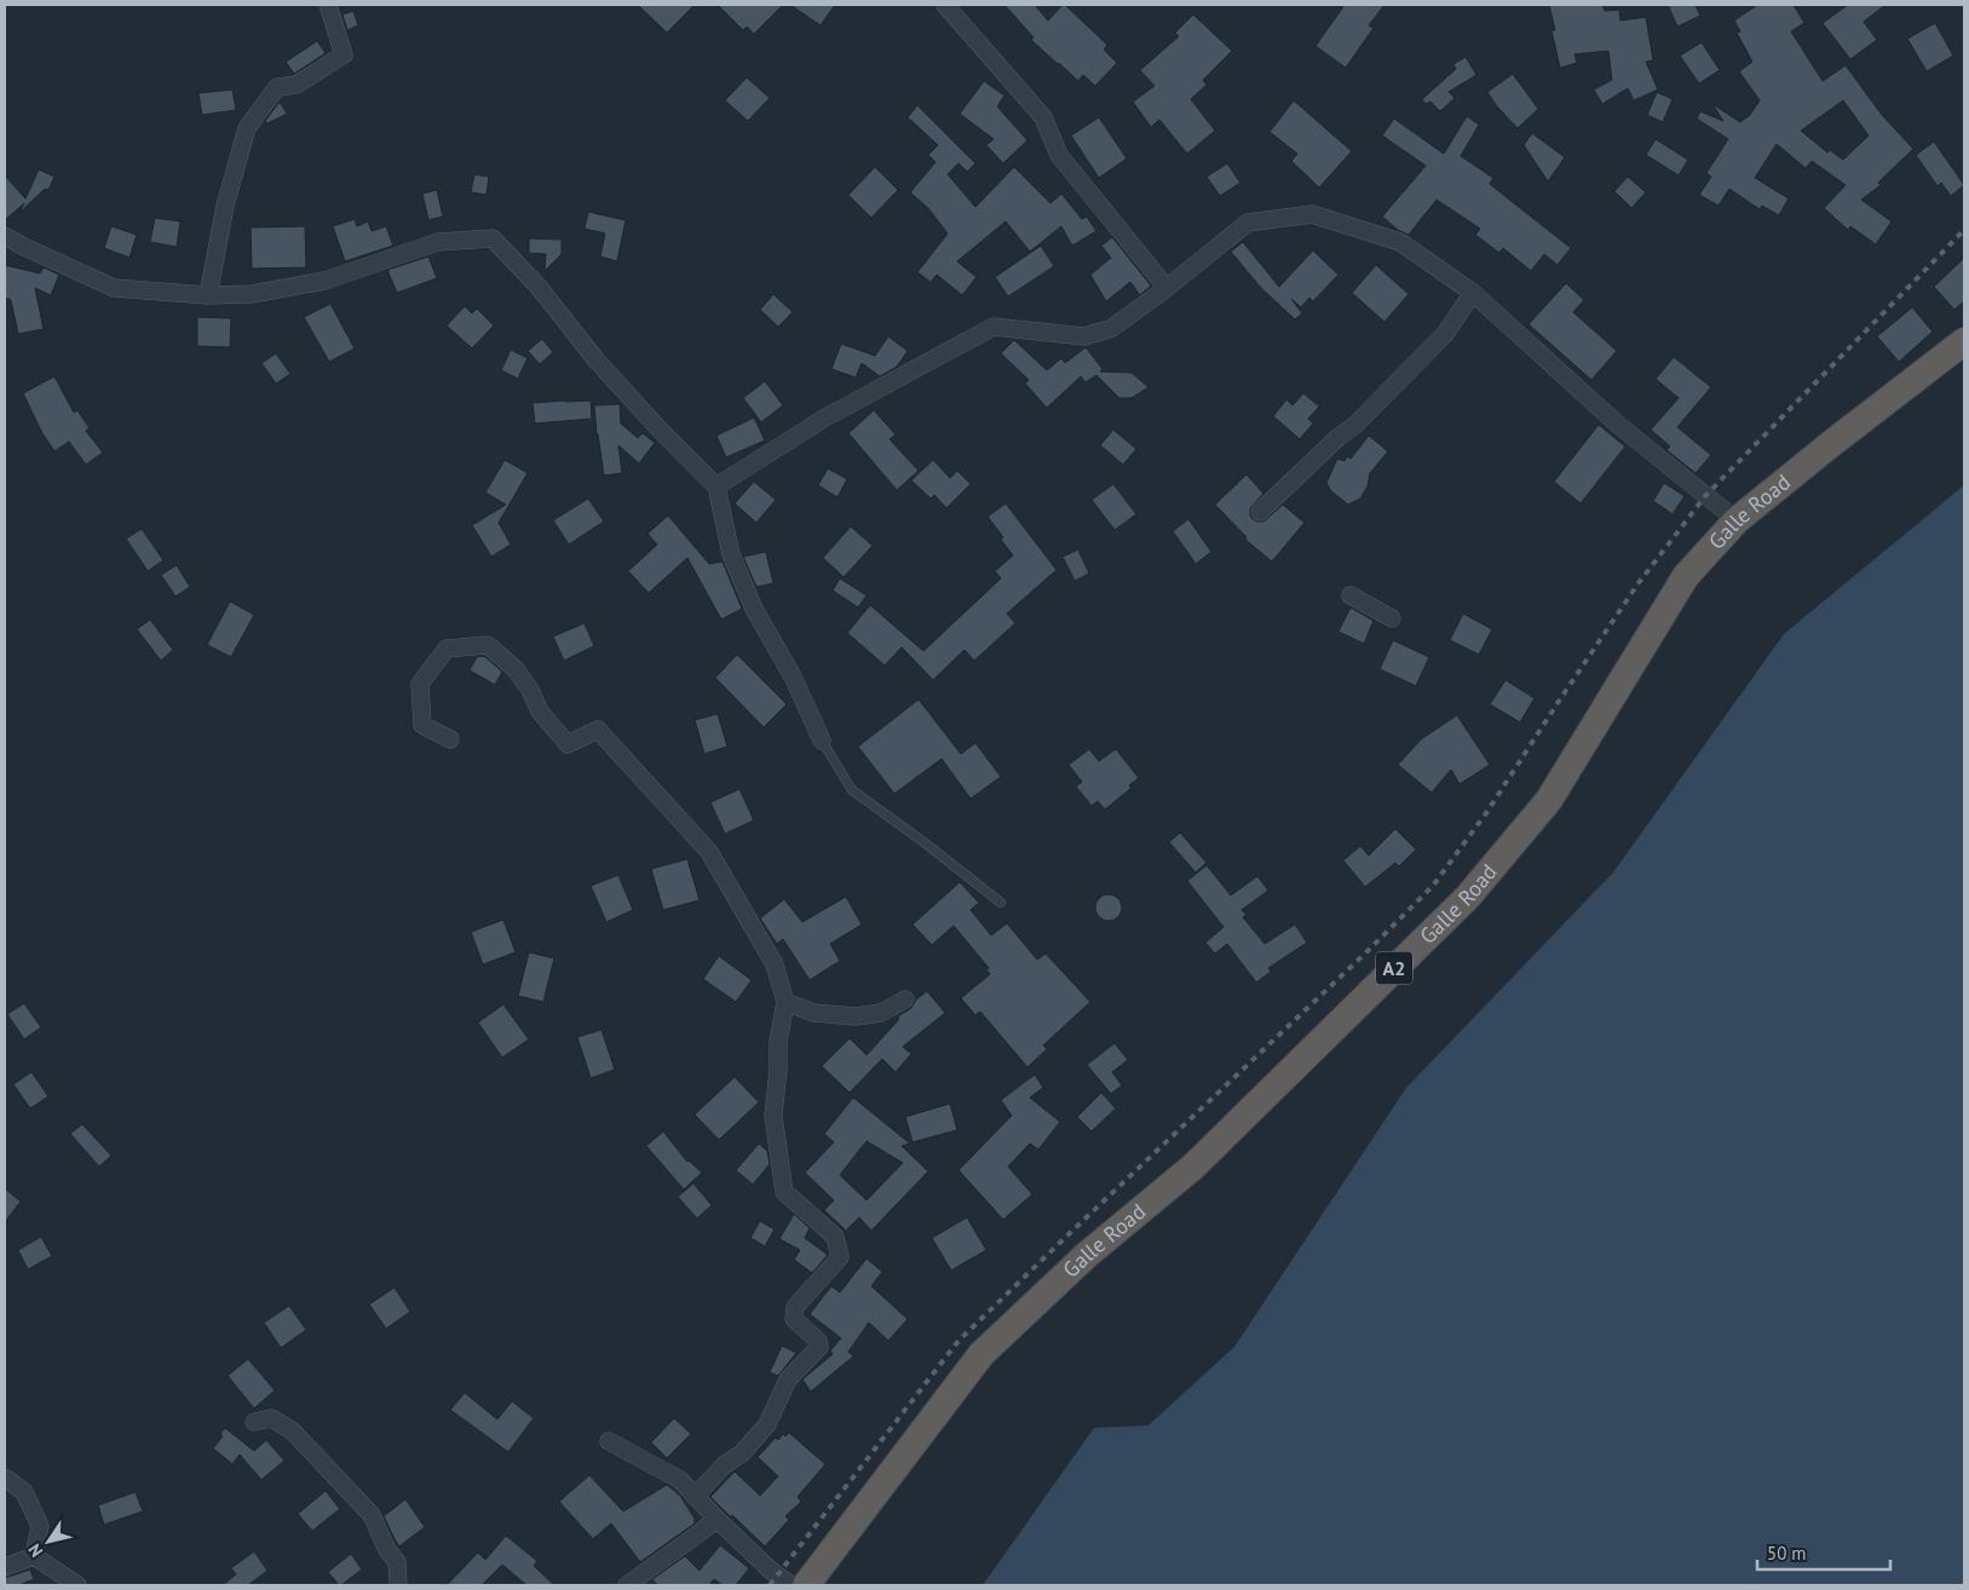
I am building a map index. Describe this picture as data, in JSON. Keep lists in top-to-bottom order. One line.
{"streets":{"highway":["Galle Road","A2"]},"scale_bar":"50 m","north":"bottom left"}
